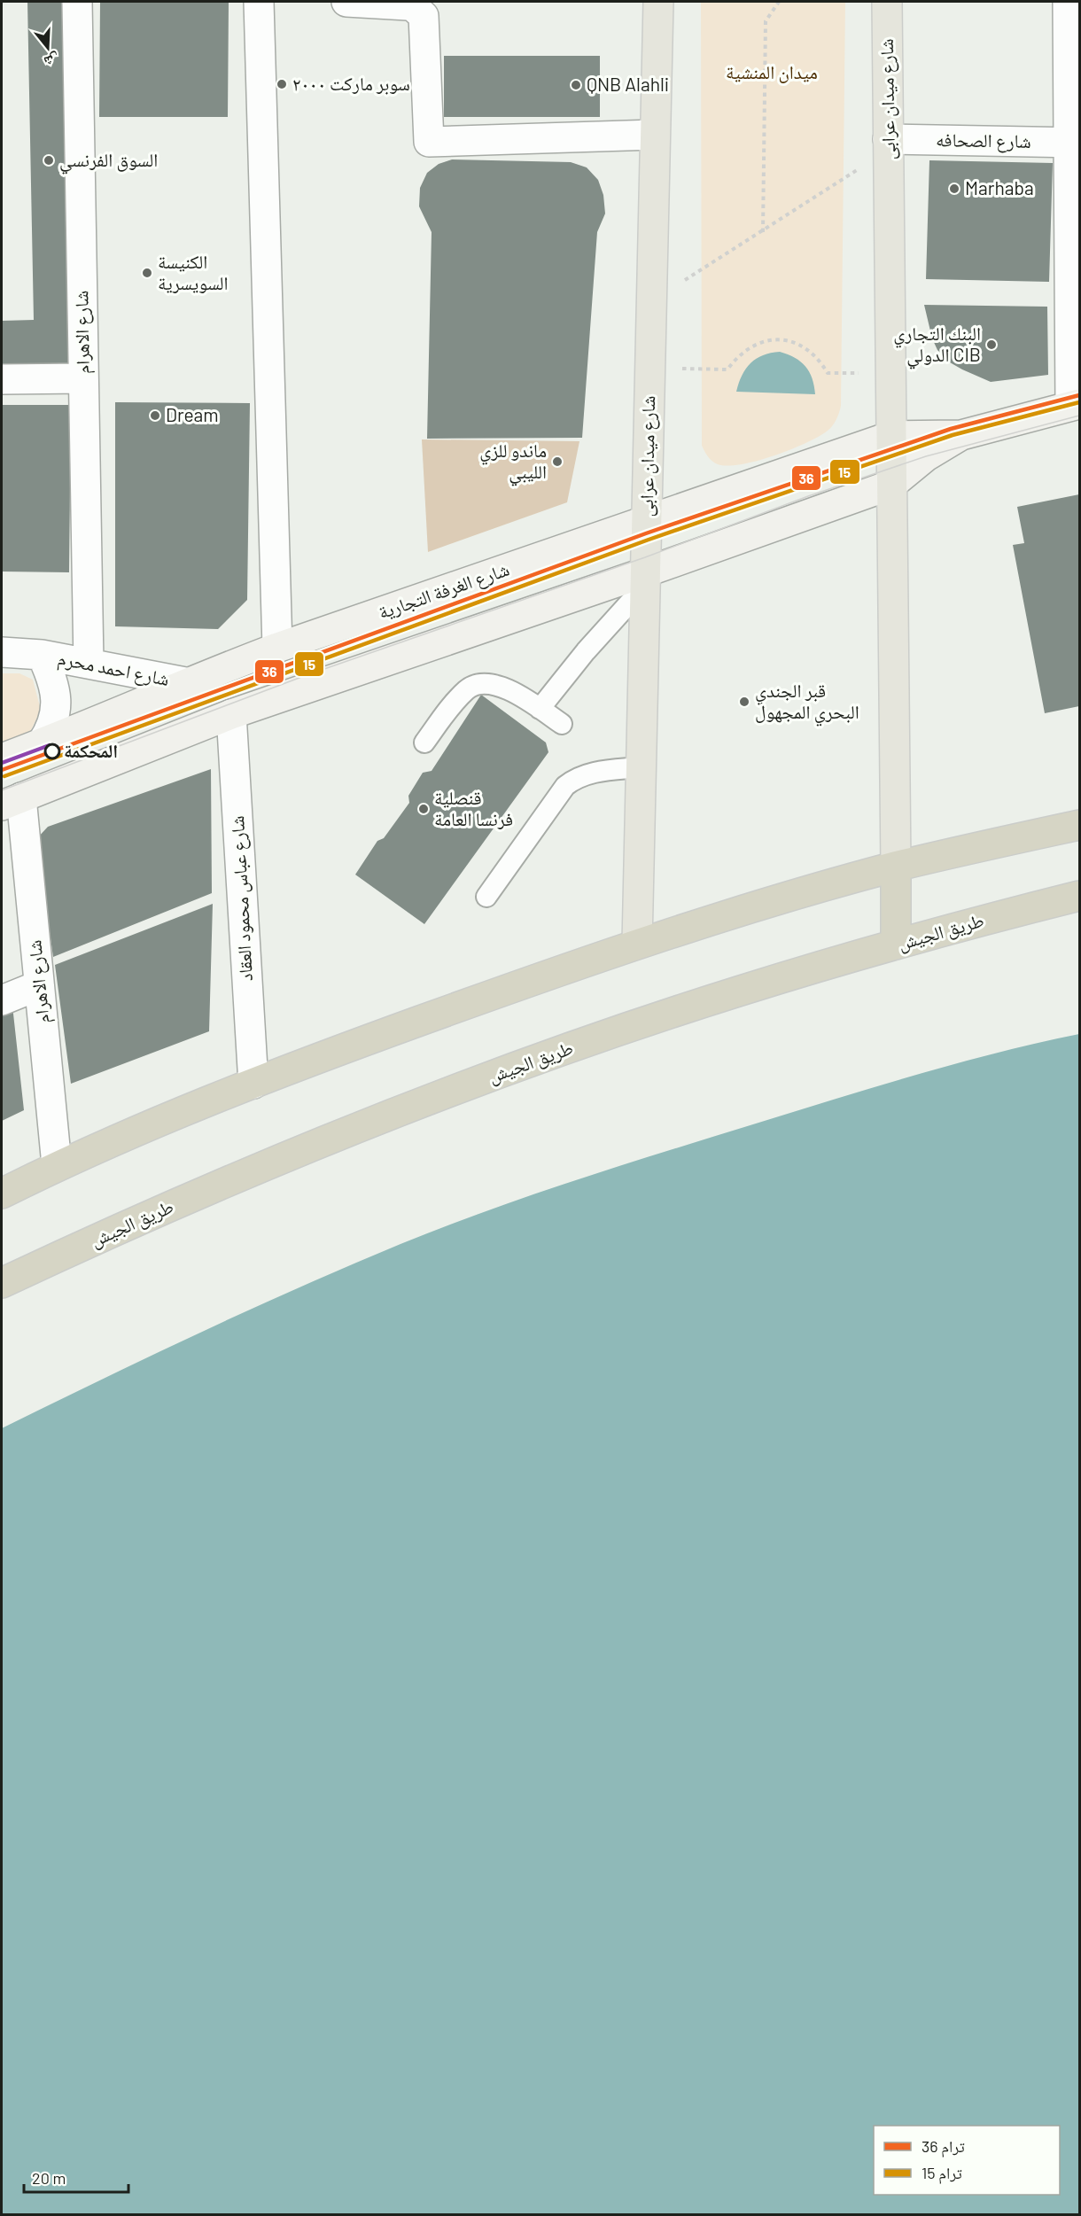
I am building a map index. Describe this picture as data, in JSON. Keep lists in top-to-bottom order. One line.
{"streets":{"highway":["طريق الجيش"],"main road":["شارع ميدان عرابى","شارع الغرفة التجارية"],"street":["شارع الصحافه","شارع الاهرام","شارع احمد محرم","شارع عباس محمود العقاد"]},"crossings":[["شارع ميدان عرابى","شارع الصحافه"],["شارع ميدان عرابى","شارع الغرفة التجارية"],["شارع الاهرام","شارع احمد محرم"],["شارع الغرفة التجارية","شارع احمد محرم"]],"parks":["ميدان المنشية"],"places":["سوبر ماركت ٢٠٠٠","QNB Alahli","السوق الفرنسي","Marhaba","الكنيسة السويسرية","البنك التجاري الدولي CIB","Dream","ماندو للزي الليبي","قبر الجندي البحري المجهول","المحكمة","قنصلية فرنسا العامة"],"lines":["tram line 36","tram line 15"],"legend":["ترام 36","ترام 15"],"scale_bar":"20 m","north":"bottom"}
